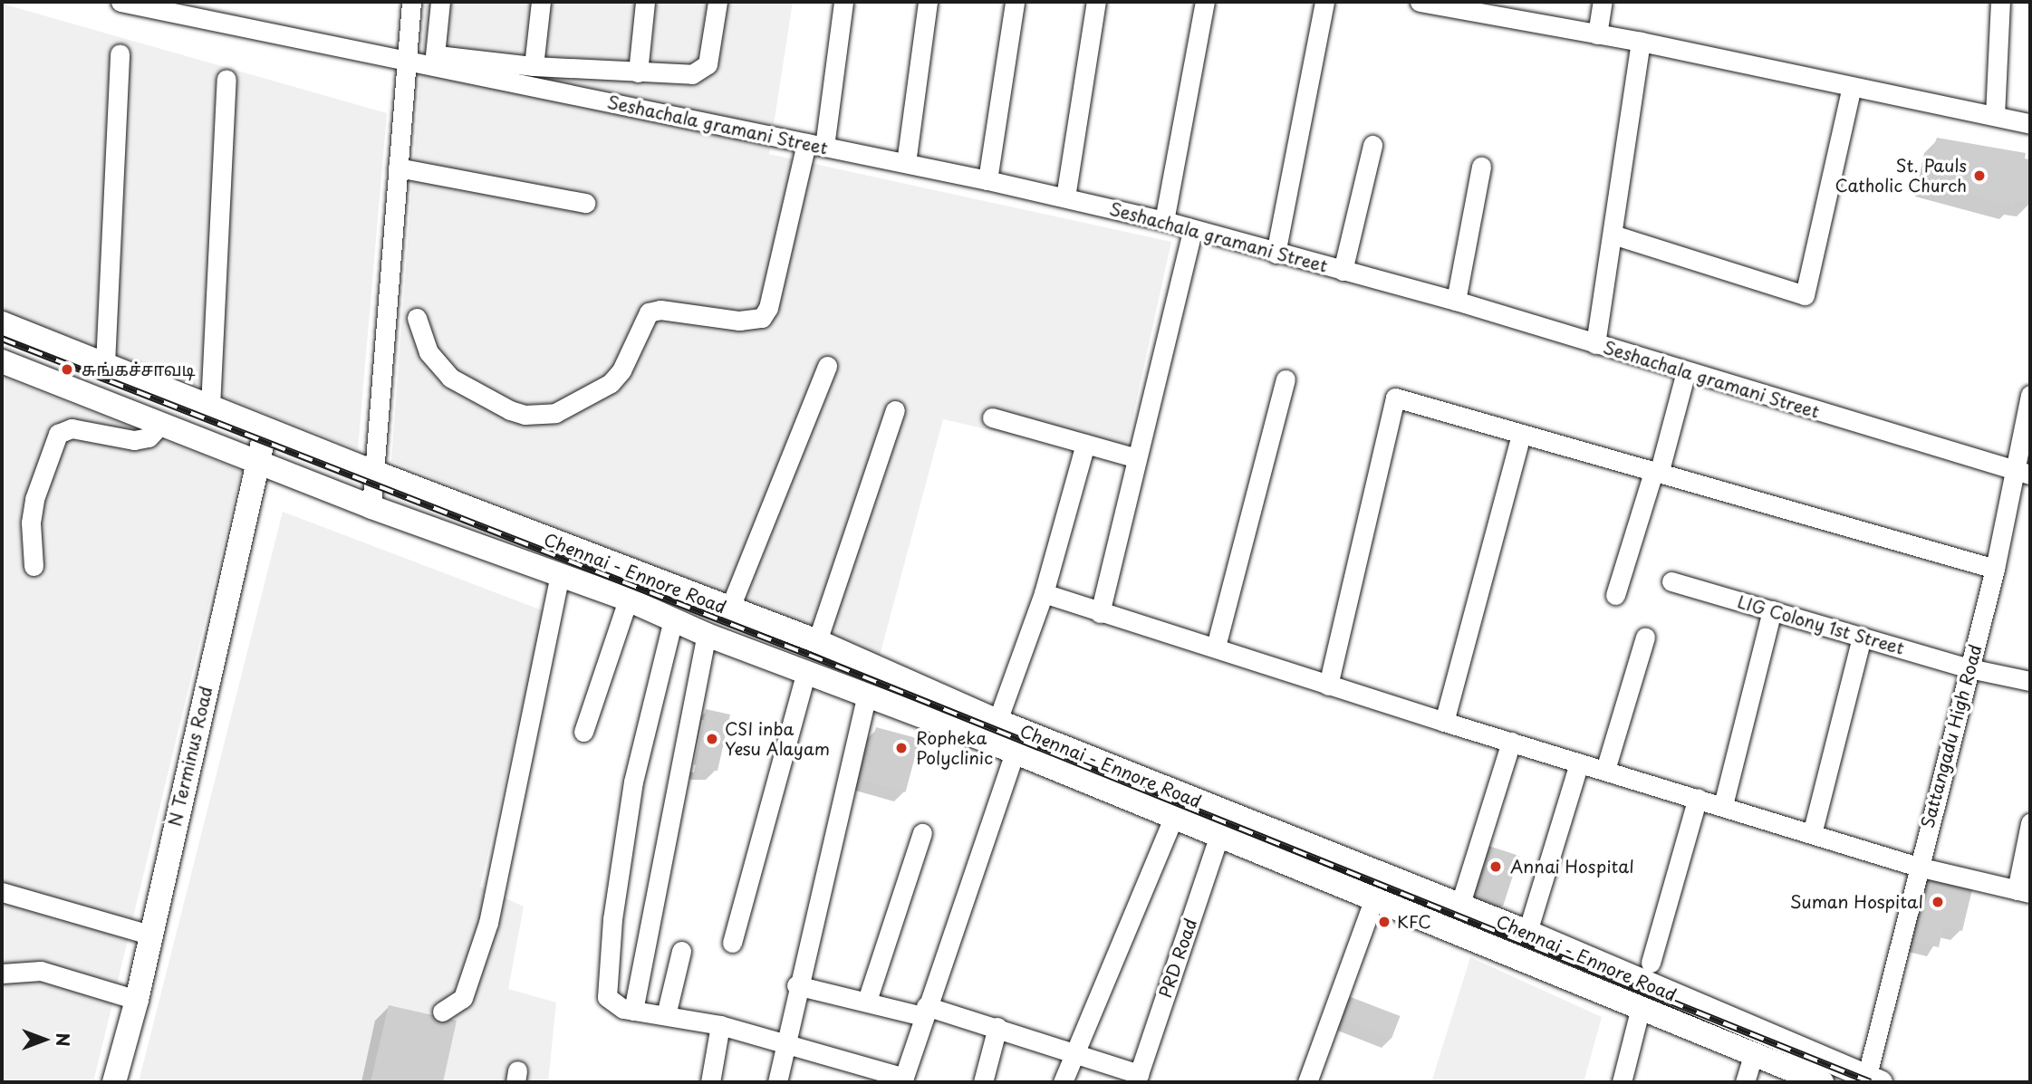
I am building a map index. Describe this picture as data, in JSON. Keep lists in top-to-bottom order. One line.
{"streets":{"main road":["Chennai - Ennore Road","N Terminus Road"],"street":["Seshachala gramani Street","LIG Colony 1st Street","Sattangadu High Road","PRD Road"]},"crossings":[["Seshachala gramani Street","Sattangadu High Road"],["Chennai - Ennore Road","Sattangadu High Road"],["Chennai - Ennore Road","N Terminus Road"],["Chennai - Ennore Road","PRD Road"],["LIG Colony 1st Street","Sattangadu High Road"]],"places":["St. Pauls Catholic Church","சுங்கச்சாவடி","CSI inba Yesu Alayam","Ropheka Polyclinic","Annai Hospital","Suman Hospital","KFC"],"north":"right"}
